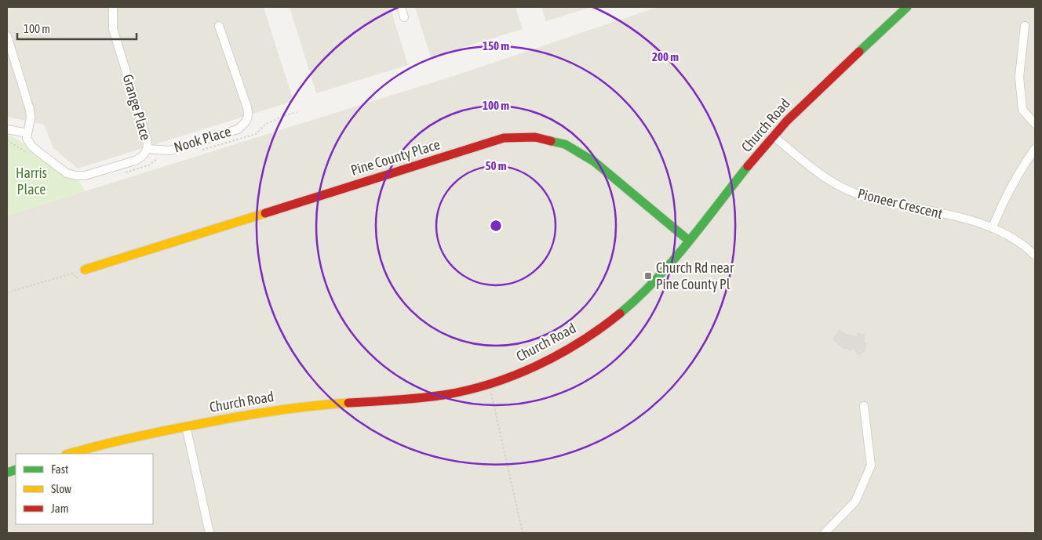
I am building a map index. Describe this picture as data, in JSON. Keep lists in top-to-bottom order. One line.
{"streets":{"main road":["Church Road","Pine County Place"],"street":["Grange Place","Nook Place","Pioneer Crescent"]},"crossings":[["Grange Place","Nook Place"],["Church Road","Pine County Place"],["Church Road","Pioneer Crescent"]],"parks":["Harris Place"],"places":{"transit":["Church Rd near Pine County Pl"]},"legend":["Fast","Slow","Jam"],"scale_bar":"100 m","rings":["150 m","200 m","100 m","50 m"]}
